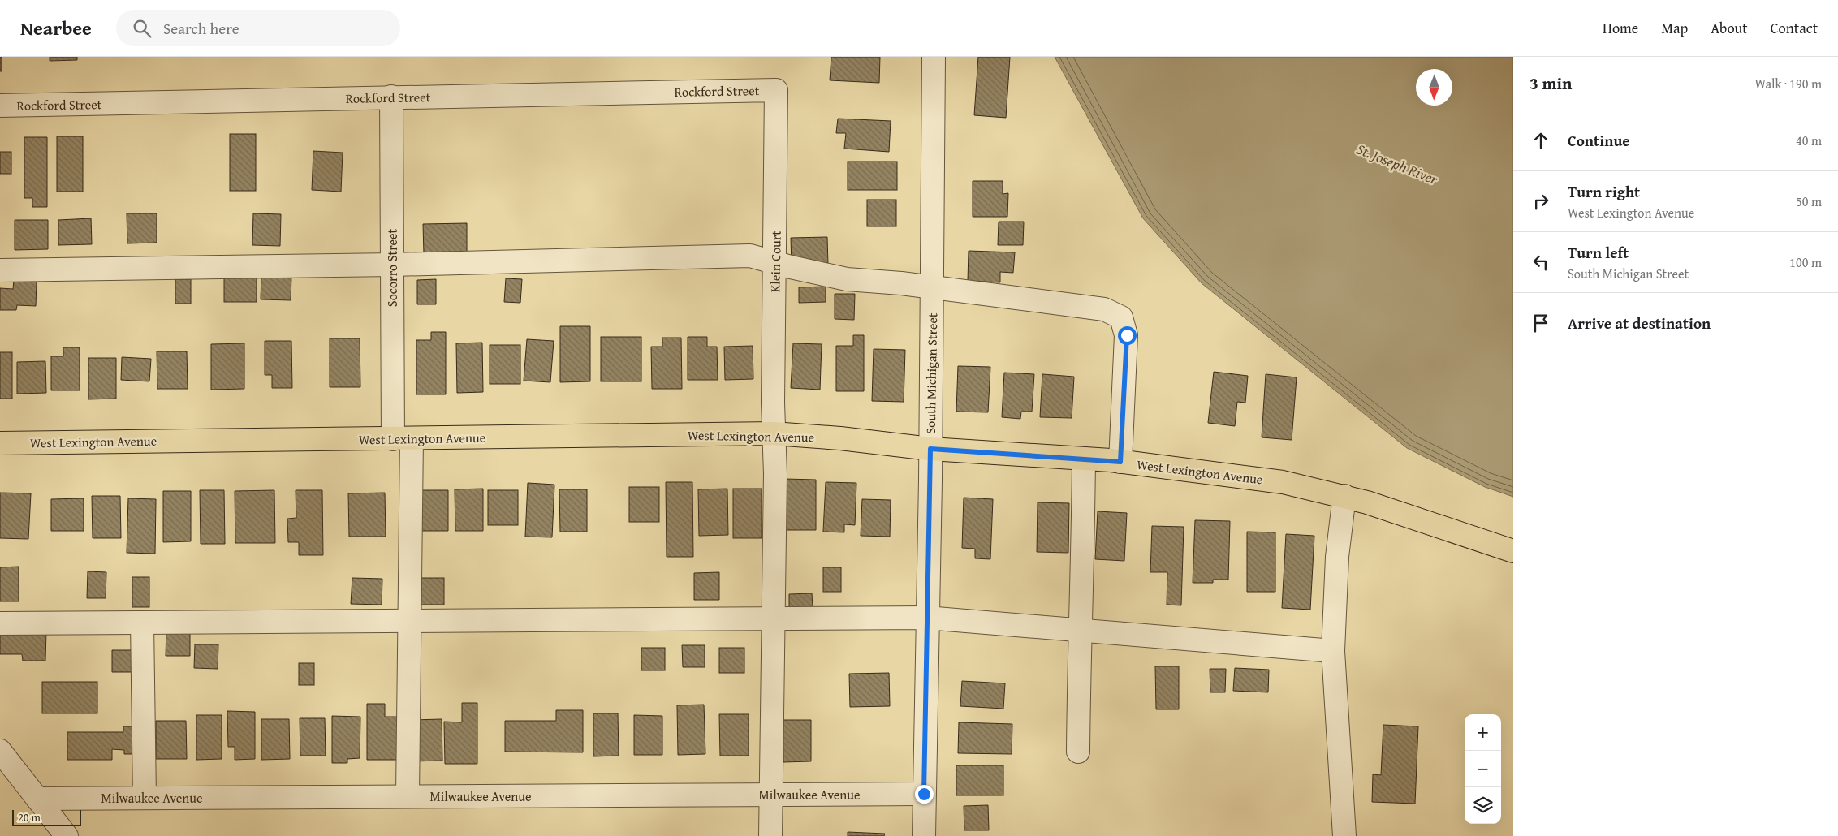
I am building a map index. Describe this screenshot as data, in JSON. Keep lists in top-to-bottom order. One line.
{"streets":{"main road":["West Lexington Avenue"],"street":["Rockford Street","Klein Court","Socorro Street","South Michigan Street","Milwaukee Avenue"]},"crossings":[["Rockford Street","Klein Court"],["Rockford Street","Socorro Street"],["Klein Court","West Lexington Avenue"],["Klein Court","Milwaukee Avenue"],["Socorro Street","West Lexington Avenue"],["Socorro Street","Milwaukee Avenue"],["South Michigan Street","West Lexington Avenue"],["South Michigan Street","Milwaukee Avenue"]],"water":["St. Joseph River"],"scale_bar":"20 m","north":"bottom","page":{"header":"Nearbee","search":"Search here","nav":["Home","Map","About","Contact"],"heading":["3 min","Walk · 190 m"],"list":[["Continue","40 m"],["Turn right","West Lexington Avenue","50 m"],["Turn left","South Michigan Street","100 m"],"Arrive at destination"],"map_buttons":["+","−"],"scale":"20 m"}}
